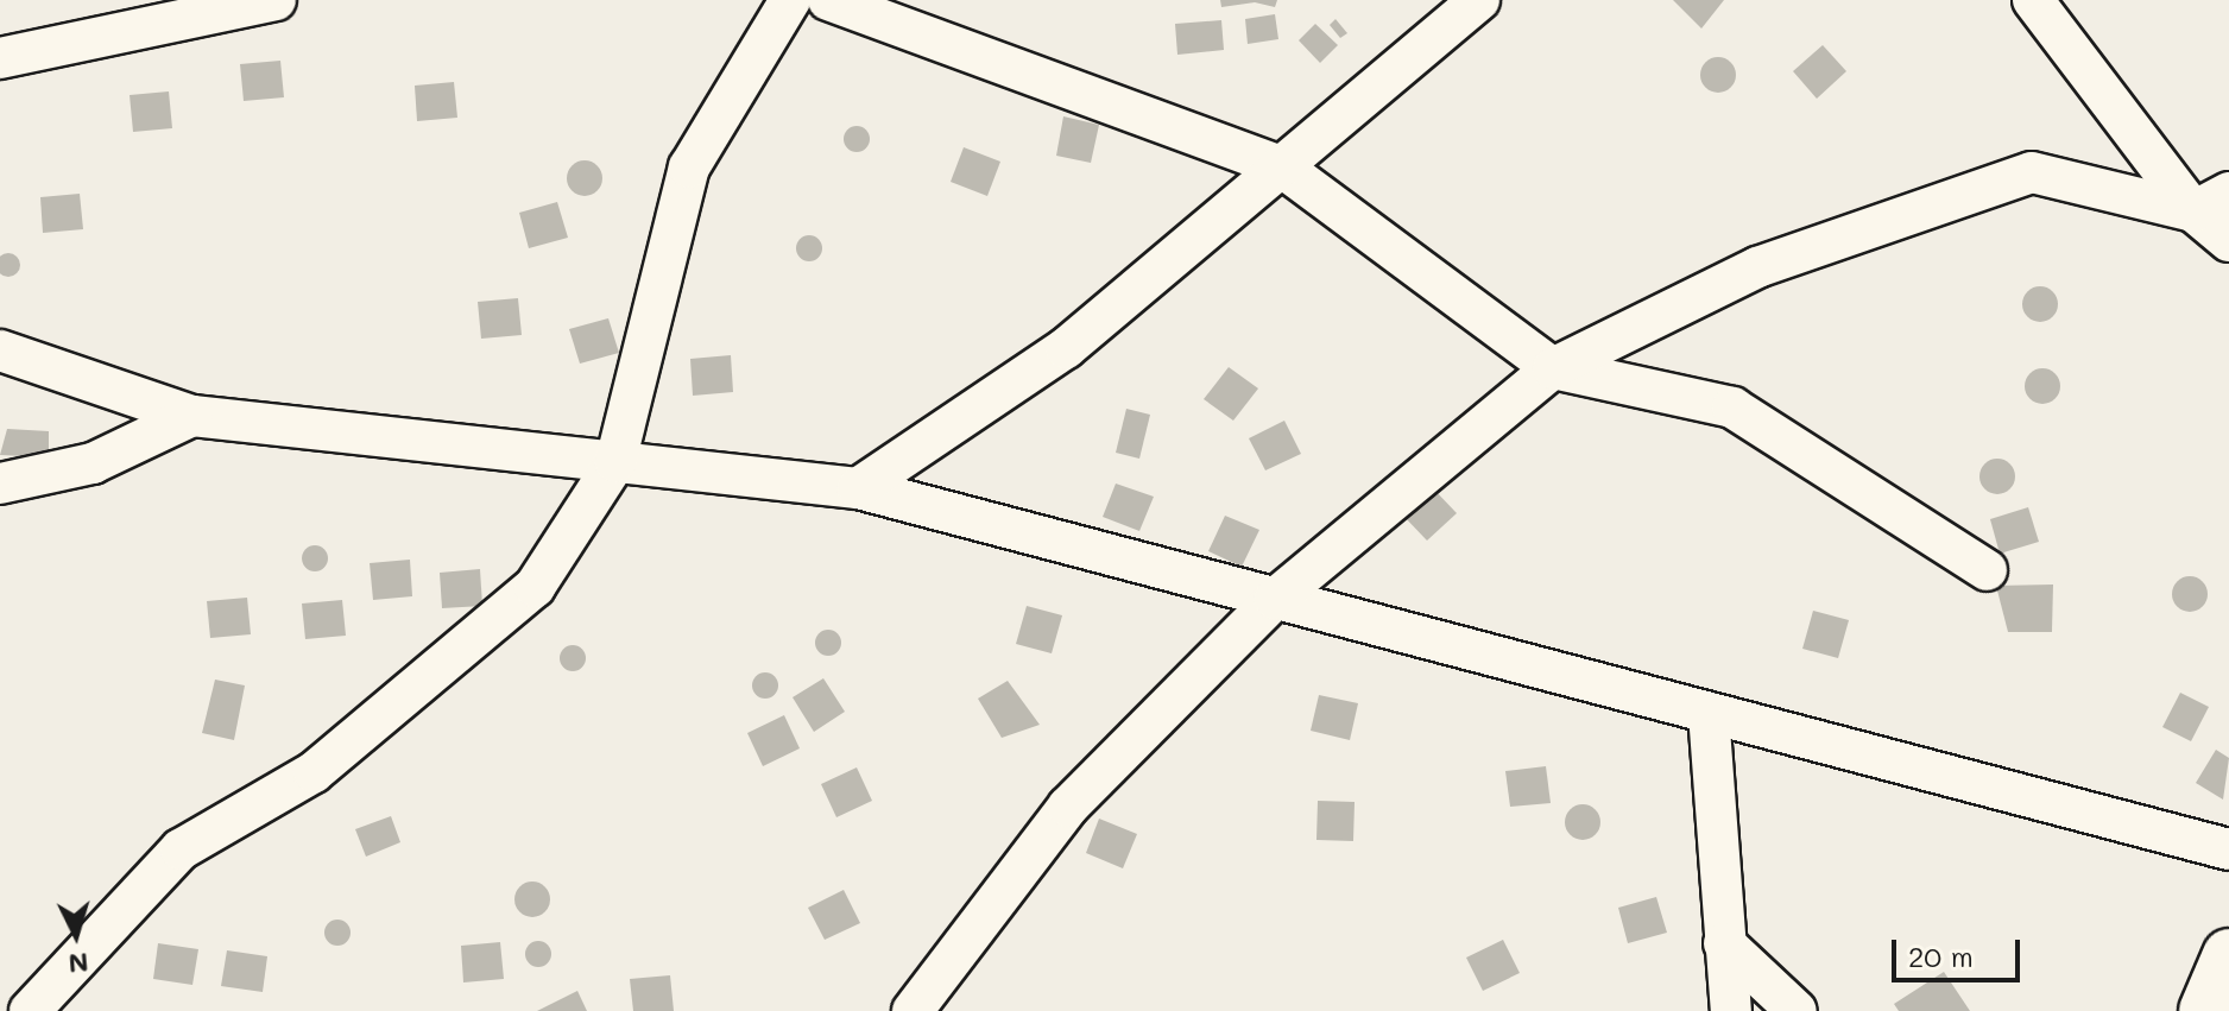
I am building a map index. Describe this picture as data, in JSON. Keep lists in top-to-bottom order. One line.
{"scale_bar":"20 m","north":"bottom"}
